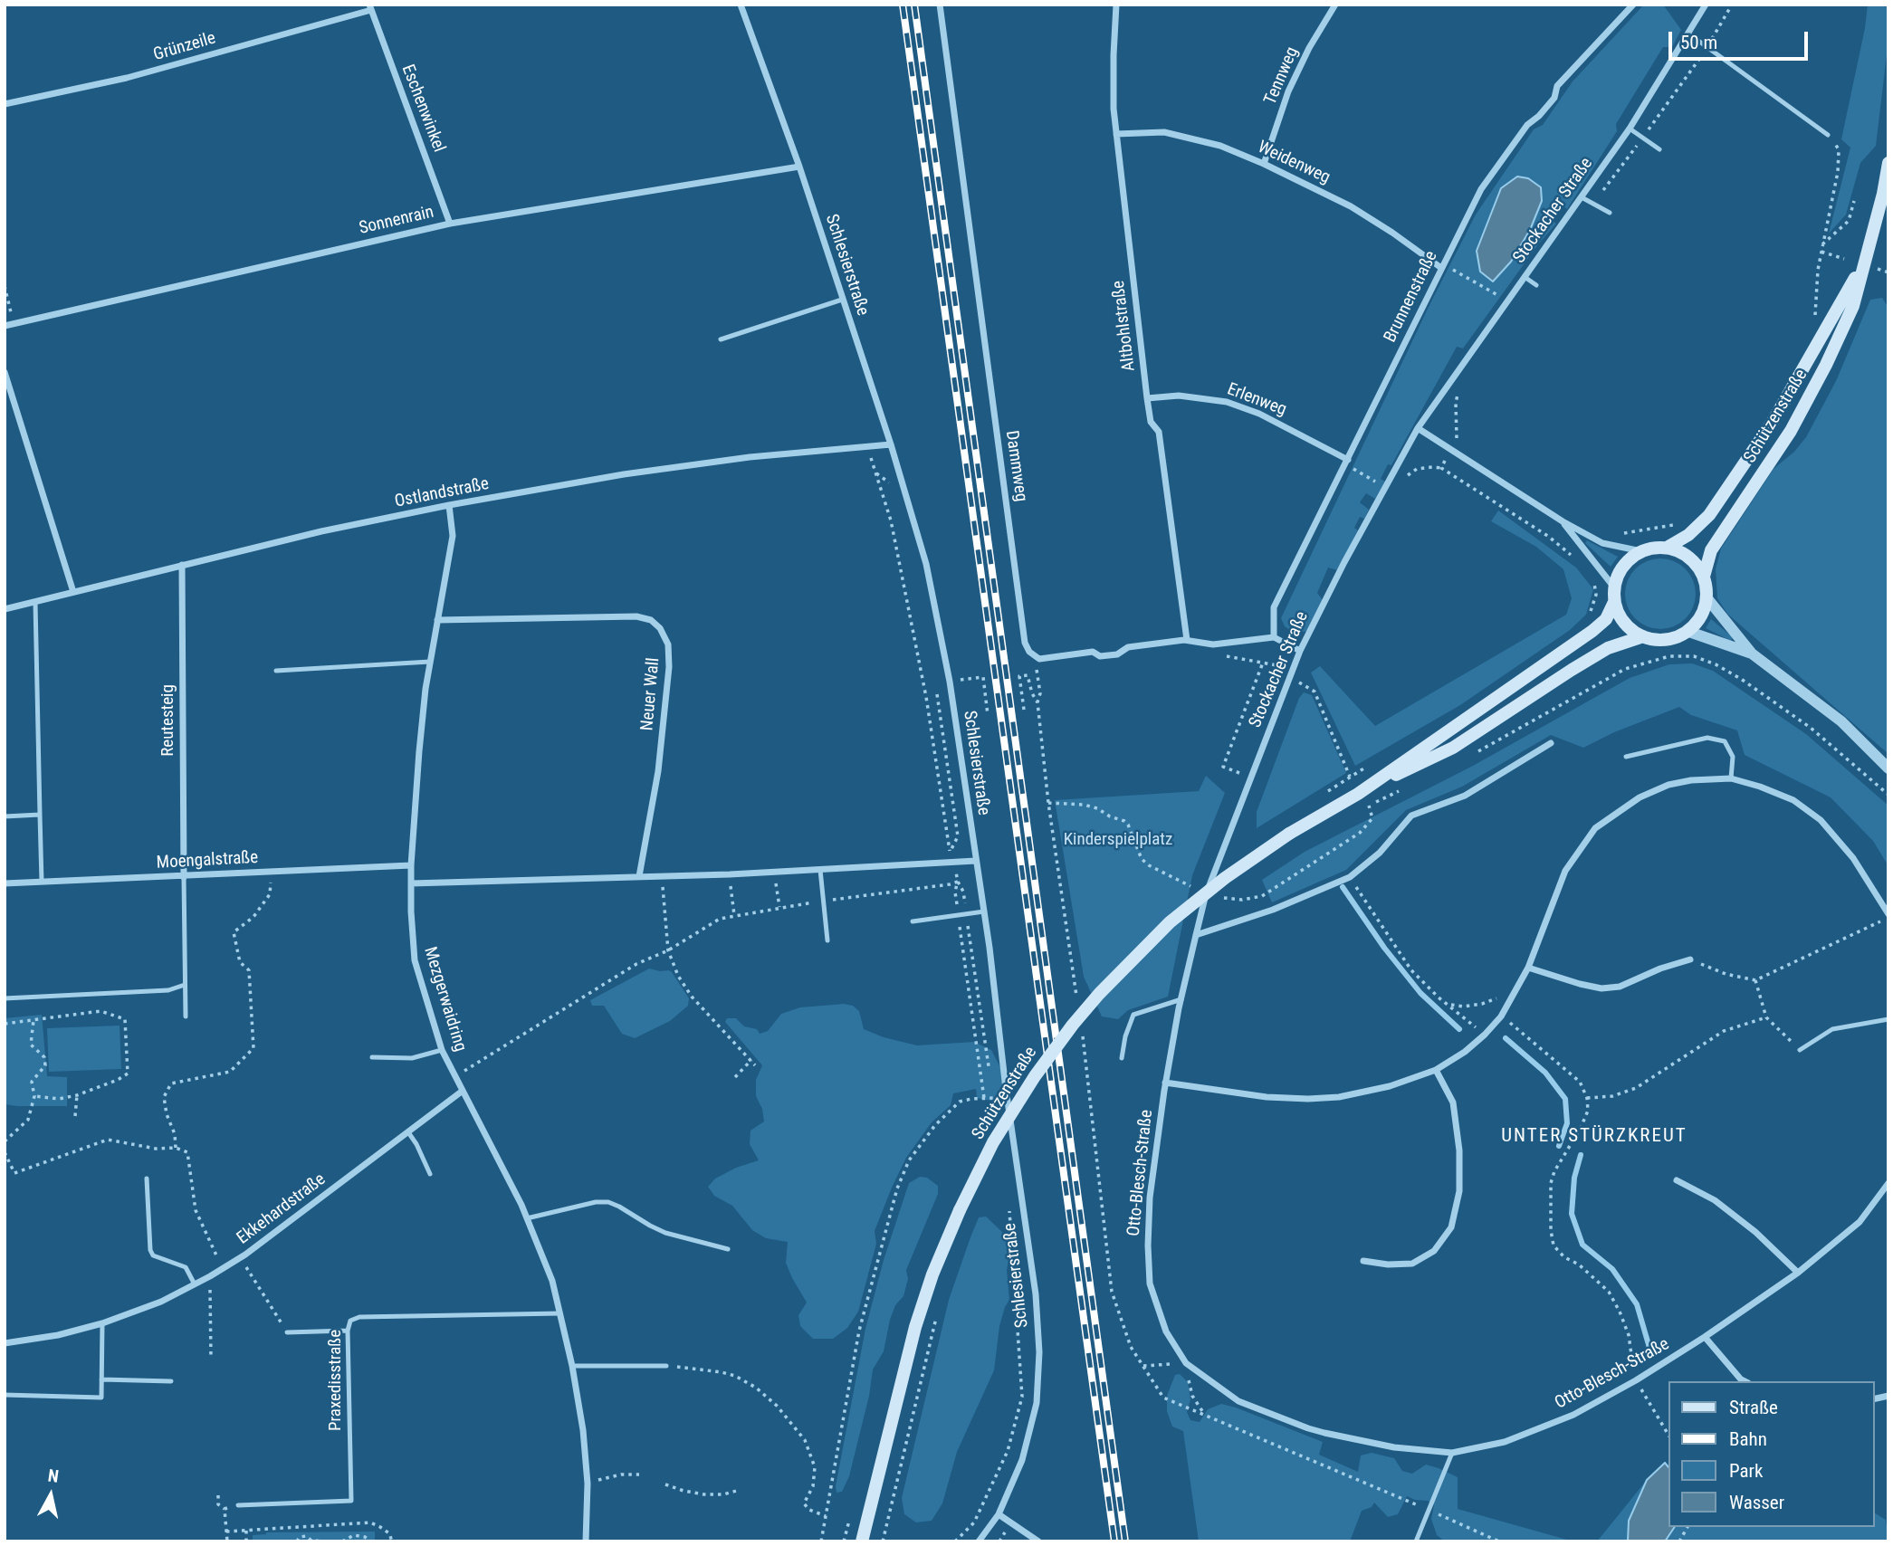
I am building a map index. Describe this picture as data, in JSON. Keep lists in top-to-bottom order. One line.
{"streets":{"main road":["Schützenstraße"],"street":["Grünzeile","Tennweg","Eschenwinkel","Weidenweg","Stockacher Straße","Sonnenrain","Schlesierstraße","Brunnenstraße","Altbohlstraße","Erlenweg","Dammweg","Ostlandstraße","Neuer Wall","Reutesteig","Moengalstraße","Mezgerwaidring","Otto-Blesch-Straße","Ekkehardstraße"],"lane":["Praxedisstraße"]},"crossings":[["Grünzeile","Eschenwinkel"],["Tennweg","Weidenweg"],["Eschenwinkel","Sonnenrain"],["Weidenweg","Brunnenstraße"],["Weidenweg","Altbohlstraße"],["Stockacher Straße","Otto-Blesch-Straße"],["Sonnenrain","Schlesierstraße"],["Schlesierstraße","Ostlandstraße"],["Brunnenstraße","Erlenweg"],["Altbohlstraße","Erlenweg"],["Ostlandstraße","Reutesteig"],["Ostlandstraße","Mezgerwaidring"],["Neuer Wall","Mezgerwaidring"],["Reutesteig","Moengalstraße"],["Moengalstraße","Mezgerwaidring"],["Mezgerwaidring","Ekkehardstraße"],["Mezgerwaidring","Praxedisstraße"]],"districts":["UNTER STÜRZKREUT"],"parks":["Kinderspielplatz"],"legend":["Straße","Bahn","Park","Wasser"],"scale_bar":"50 m","north":"top"}
